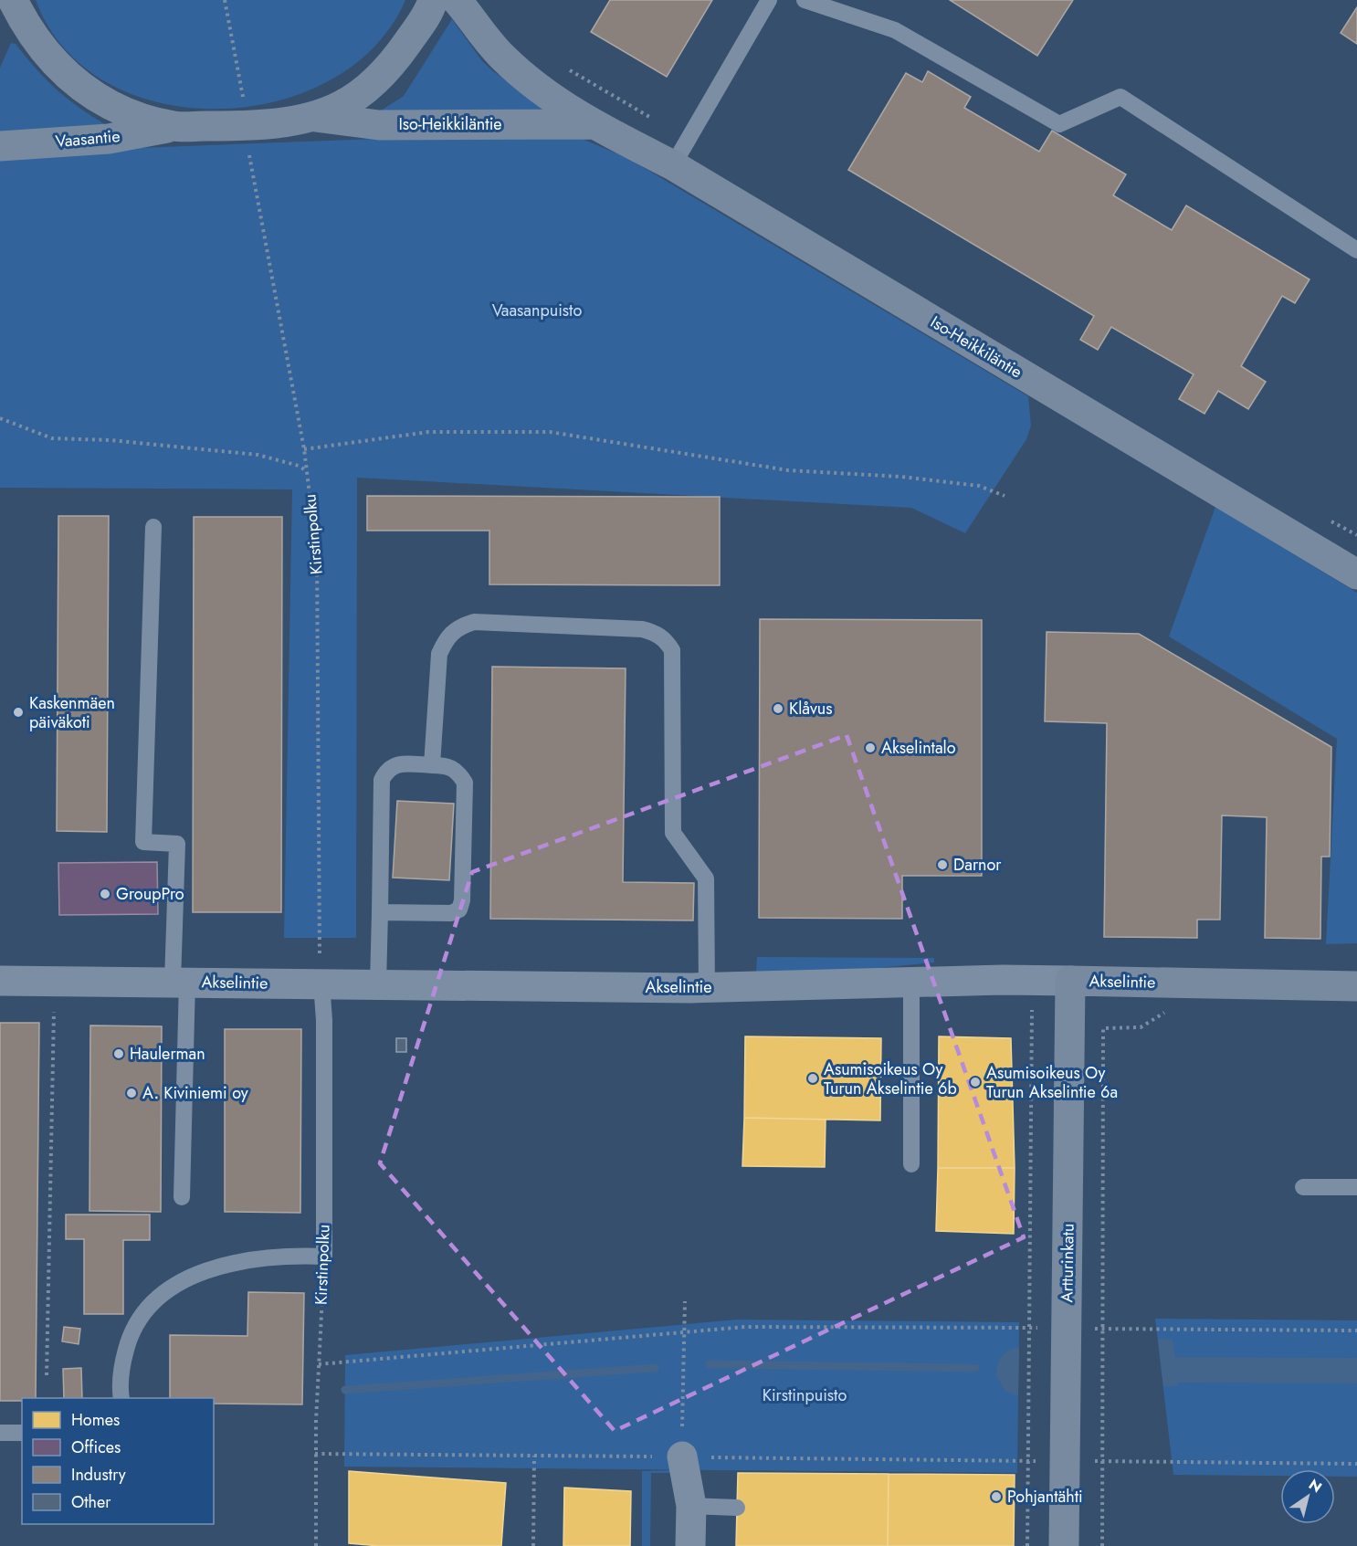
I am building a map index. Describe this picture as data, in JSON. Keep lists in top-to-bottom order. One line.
{"streets":{"street":["Iso-Heikkiläntie","Vaasantie","Akselintie","Artturinkatu"],"lane":["Kirstinpolku"]},"crossings":[["Kirstinpolku","Akselintie"],["Akselintie","Artturinkatu"]],"parks":["Vaasanpuisto","Kirstinpuisto"],"places":["Klåvus","Kaskenmäen päiväkoti","Akselintalo","Darnor","GroupPro","Haulerman","Asumisoikeus Oy Turun Akselintie 6b","Asumisoikeus Oy Turun Akselintie 6a","A. Kiviniemi oy","Pohjantähti"],"legend":["Homes","Offices","Industry","Other"],"north":"top right"}
